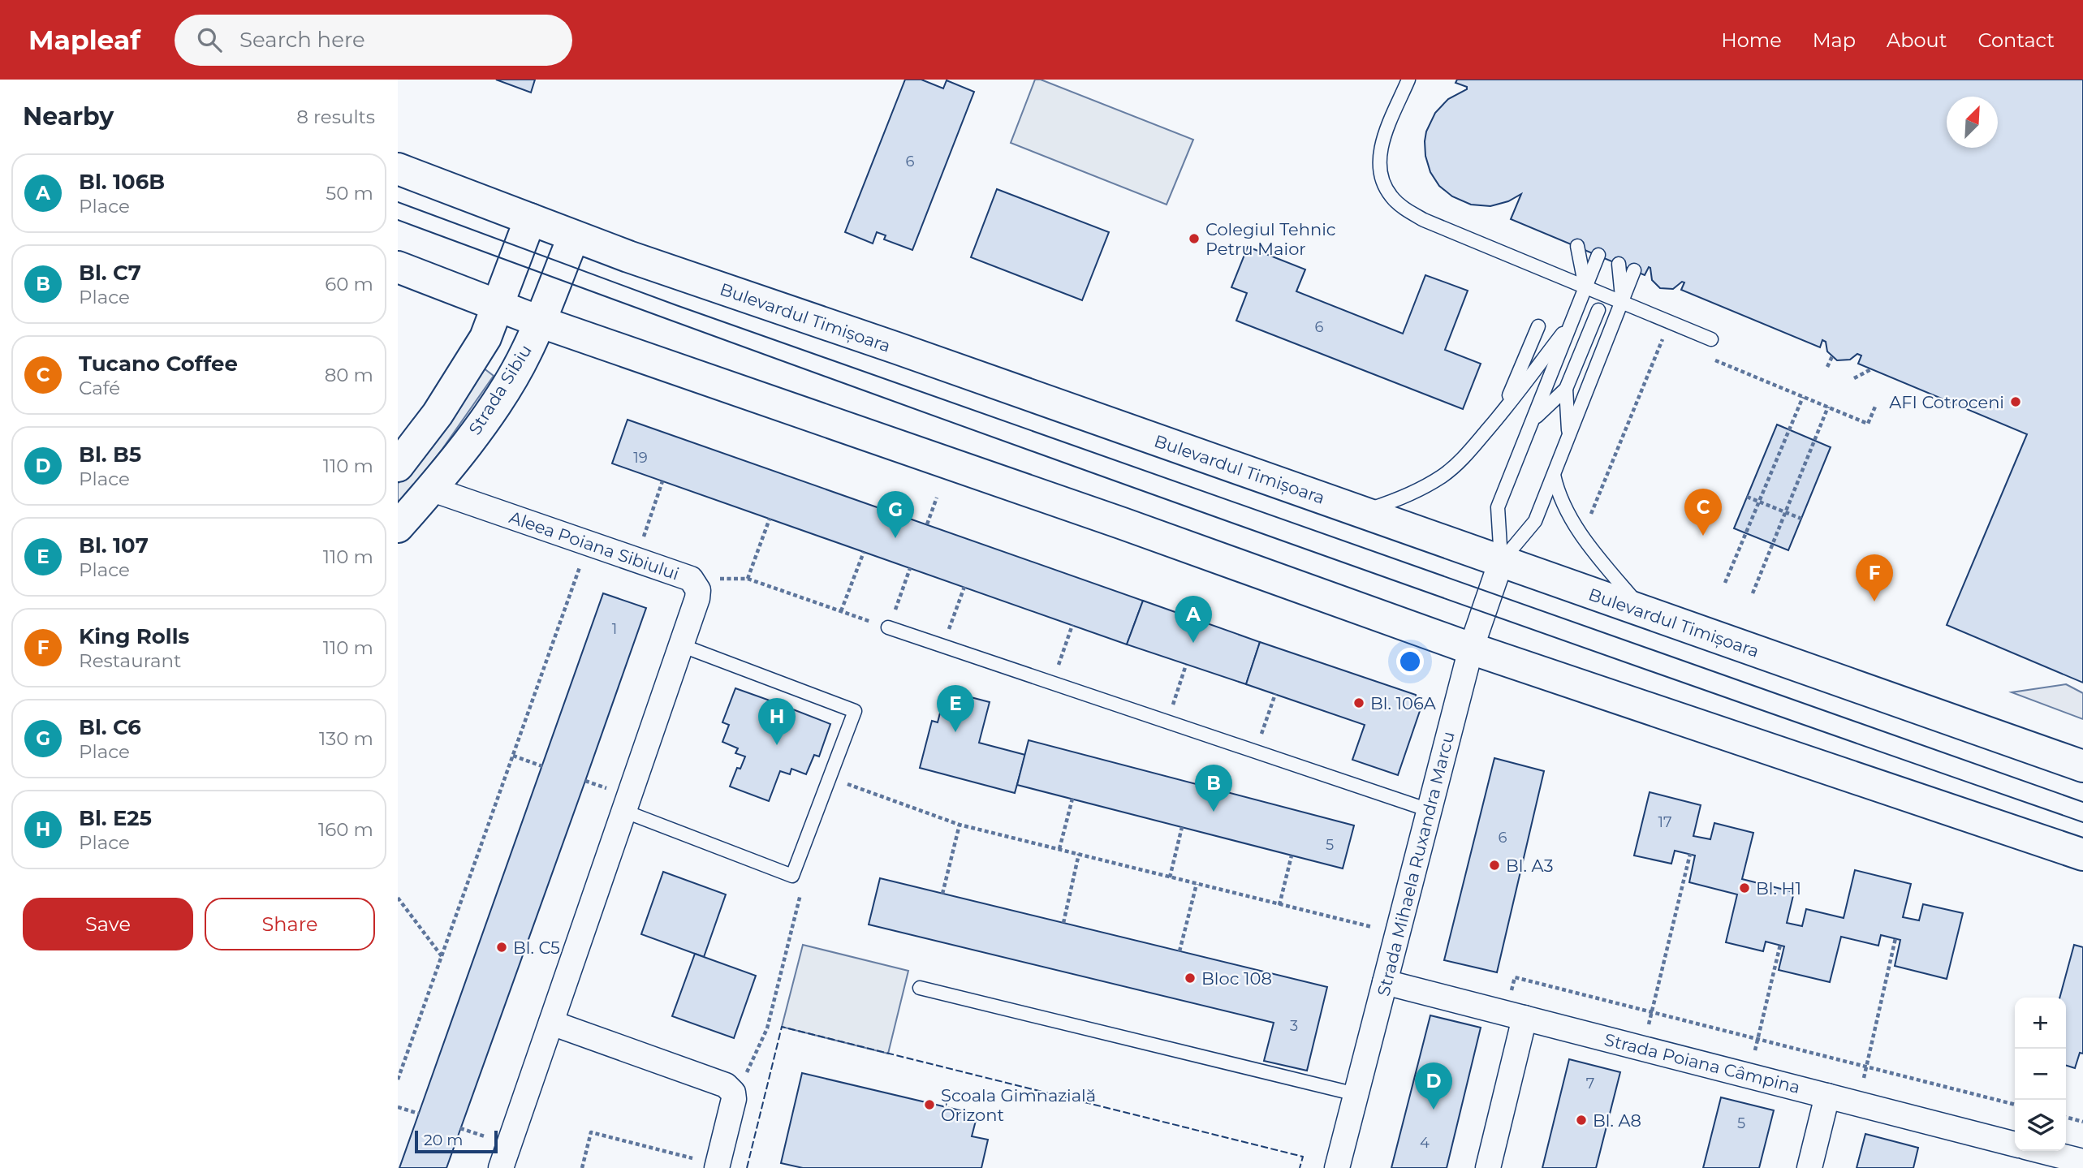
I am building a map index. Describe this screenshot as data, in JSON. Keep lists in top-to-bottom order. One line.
{"streets":{"main road":["Bulevardul Timișoara","Strada Sibiu"],"street":["Aleea Poiana Sibiului","Strada Mihaela Ruxandra Marcu","Strada Poiana Câmpina"]},"crossings":[["Bulevardul Timișoara","Strada Sibiu"],["Bulevardul Timișoara","Strada Mihaela Ruxandra Marcu"],["Strada Sibiu","Aleea Poiana Sibiului"],["Strada Mihaela Ruxandra Marcu","Strada Poiana Câmpina"]],"places":["Colegiul Tehnic Petru Maior","AFI Cotroceni","Bl. 106A","Bl. A3","Bl. H1","Bl. C5","Bloc 108","Școala Gimnazială Orizont","Bl. A8"],"house_numbers":["6","6","19","1","17","6","5","3","7","5","4"],"scale_bar":"20 m","north":"top right","page":{"header":"Mapleaf","search":"Search here","nav":["Home","Map","About","Contact"],"heading":["Nearby","8 results"],"list":[{"mark":"A","name":"Bl. 106B","note":"Place","value":"50 m"},{"mark":"B","name":"Bl. C7","note":"Place","value":"60 m"},{"mark":"C","name":"Tucano Coffee","note":"Café","value":"80 m"},{"mark":"D","name":"Bl. B5","note":"Place","value":"110 m"},{"mark":"E","name":"Bl. 107","note":"Place","value":"110 m"},{"mark":"F","name":"King Rolls","note":"Restaurant","value":"110 m"},{"mark":"G","name":"Bl. C6","note":"Place","value":"130 m"},{"mark":"H","name":"Bl. E25","note":"Place","value":"160 m"}],"pins":["C","G","F","A","E","H","B","D"],"buttons":["Save","Share"],"map_buttons":["+","−"],"scale":"20 m"}}
